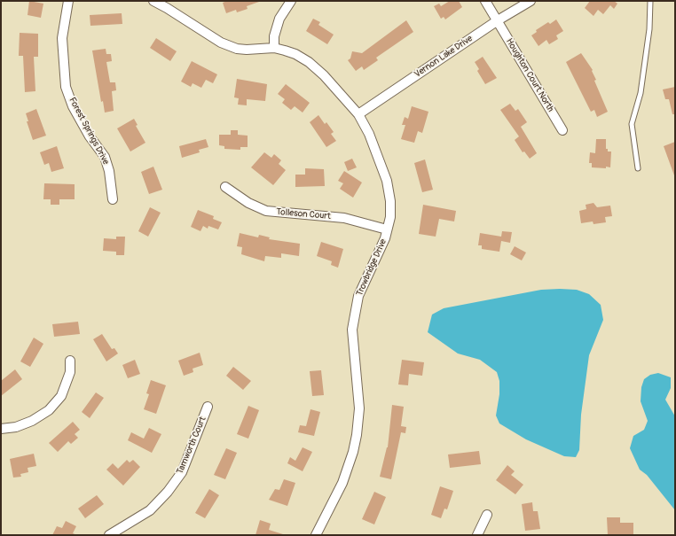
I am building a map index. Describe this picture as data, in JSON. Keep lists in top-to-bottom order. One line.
{"streets":{"street":["Vernon Lake Drive","Houghton Court North","Forest Springs Drive","Tolleson Court","Trowbridge Drive","Tamworth Court"]},"crossings":[["Vernon Lake Drive","Houghton Court North"],["Vernon Lake Drive","Trowbridge Drive"],["Tolleson Court","Trowbridge Drive"]]}
